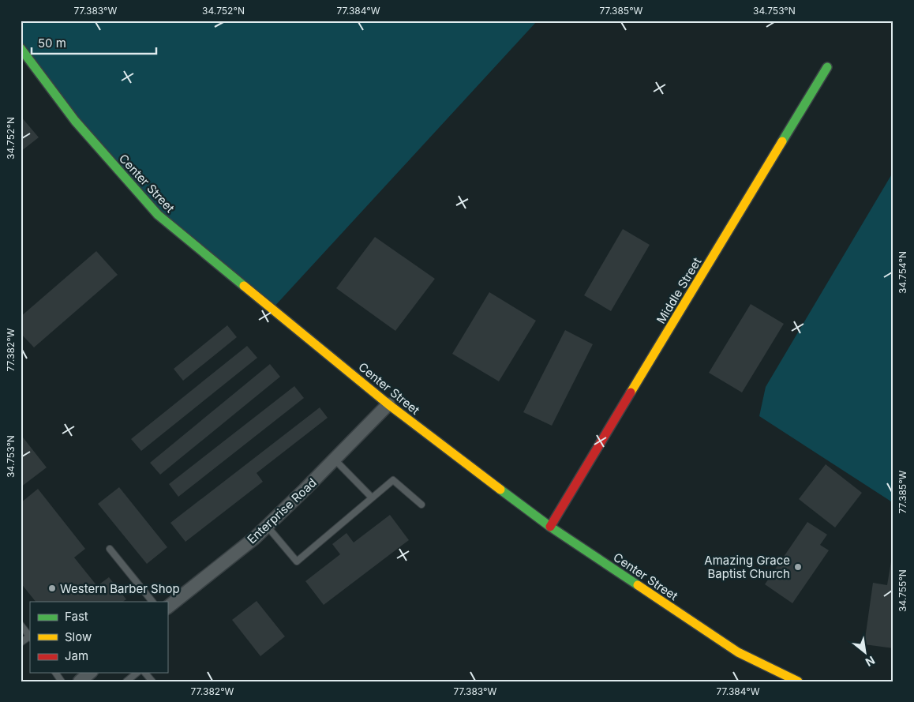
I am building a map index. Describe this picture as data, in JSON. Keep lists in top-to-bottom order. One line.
{"streets":{"street":["Center Street","Middle Street","Enterprise Road"]},"crossings":[["Center Street","Middle Street"],["Center Street","Enterprise Road"]],"places":["Amazing Grace Baptist Church","Western Barber Shop"],"legend":["Fast","Slow","Jam"],"scale_bar":"50 m","north":"bottom right","coordinates":["77.383°W","34.752°N","77.384°W","77.385°W","34.753°N","34.754°N","77.382°W","34.755°N"]}
